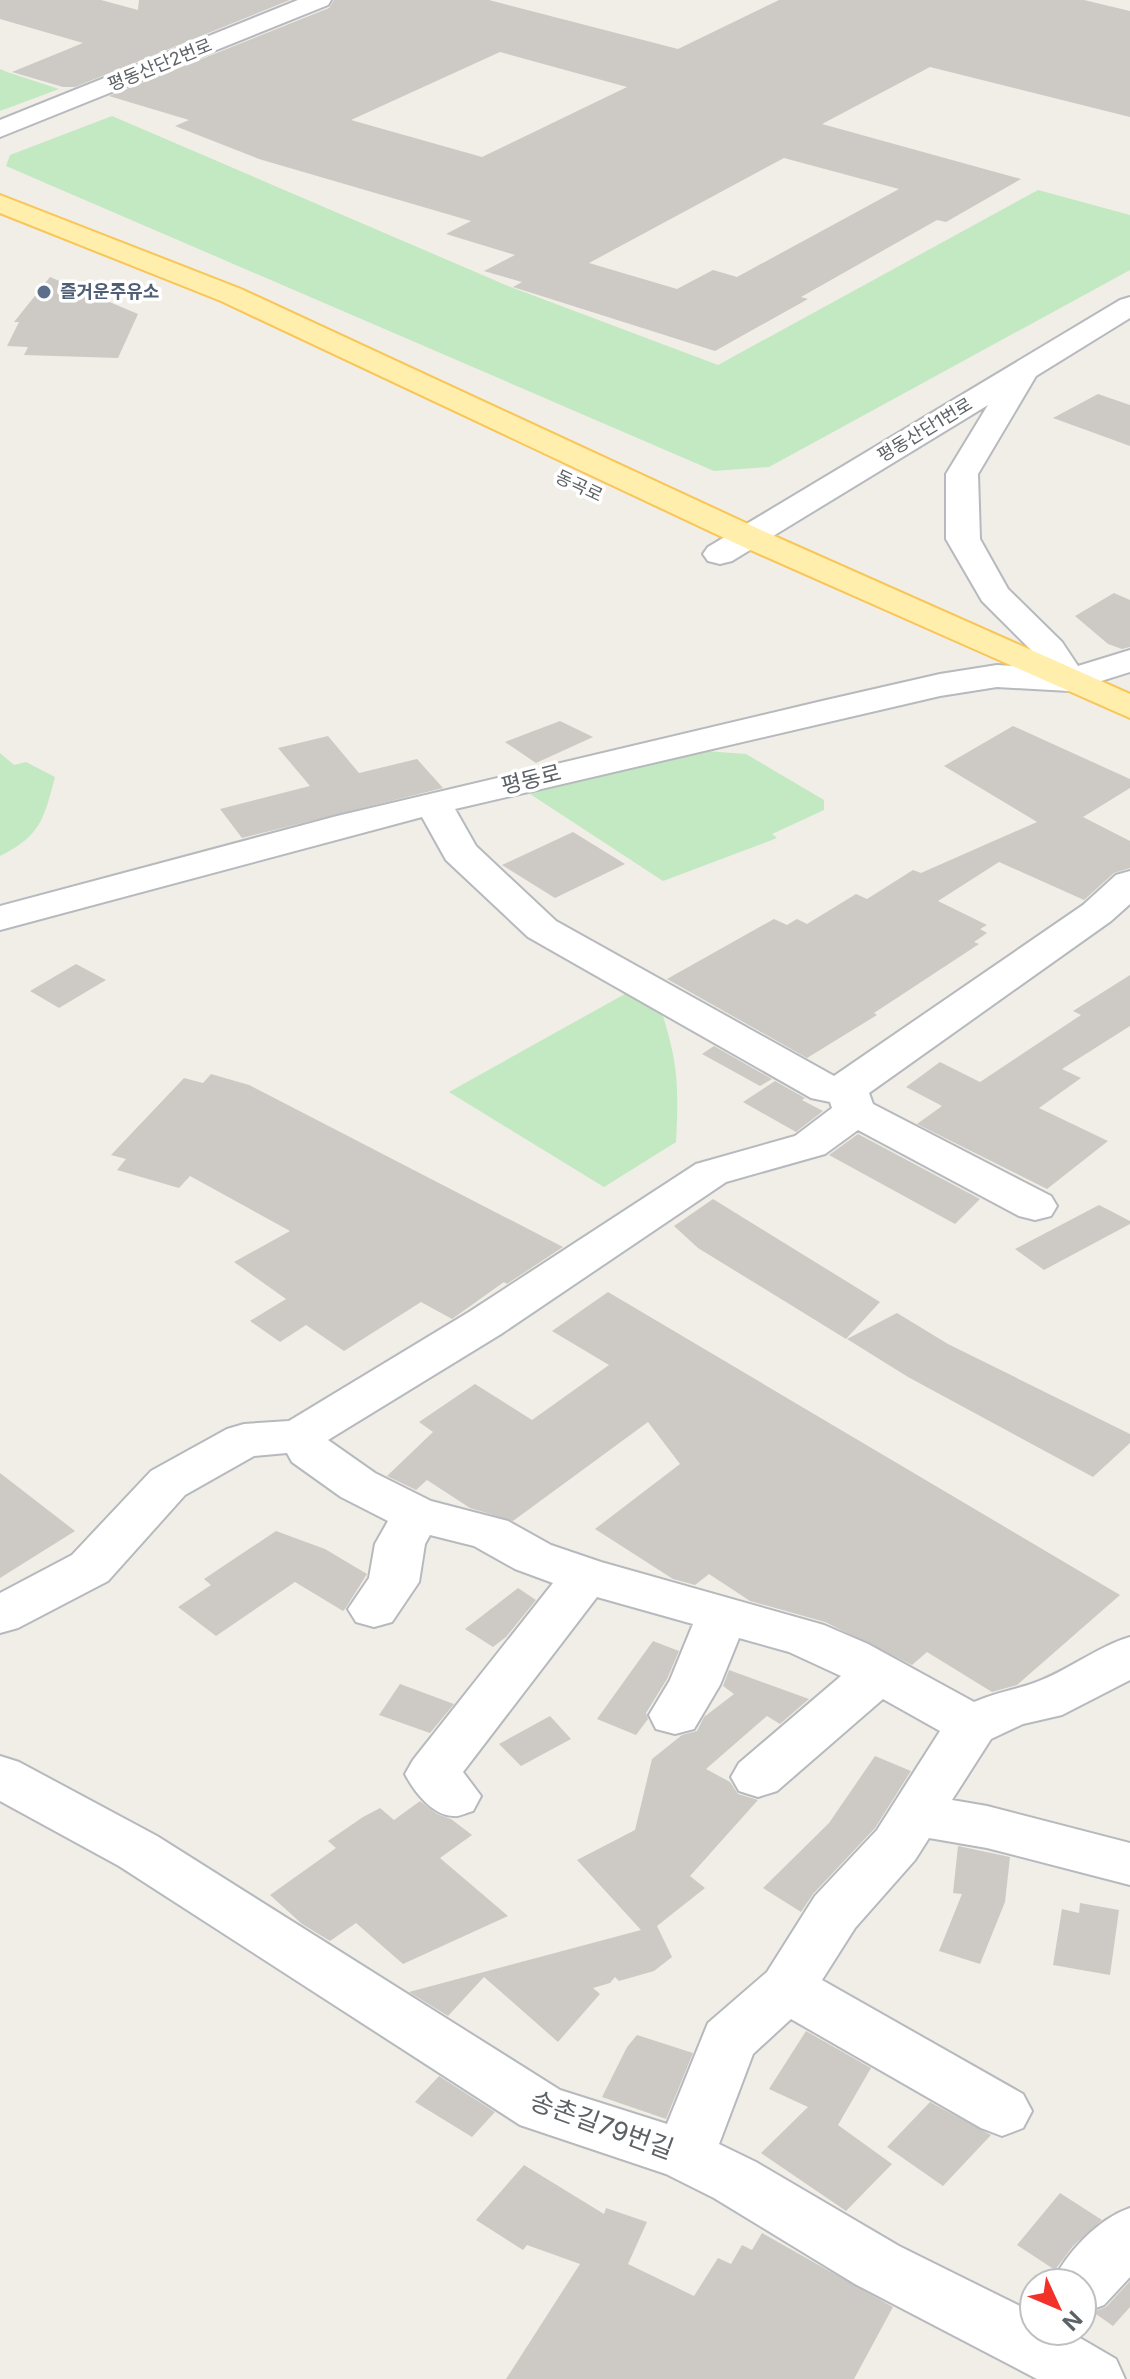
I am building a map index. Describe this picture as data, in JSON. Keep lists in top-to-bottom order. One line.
{"streets":{"main road":["동곡로"],"street":["평동산단2번로","평동산단1번로","평동로","송촌길79번길"]},"crossings":[["평동산단1번로","동곡로"],["동곡로","평동로"]],"places":["즐거운주유소"],"north":"bottom right"}
